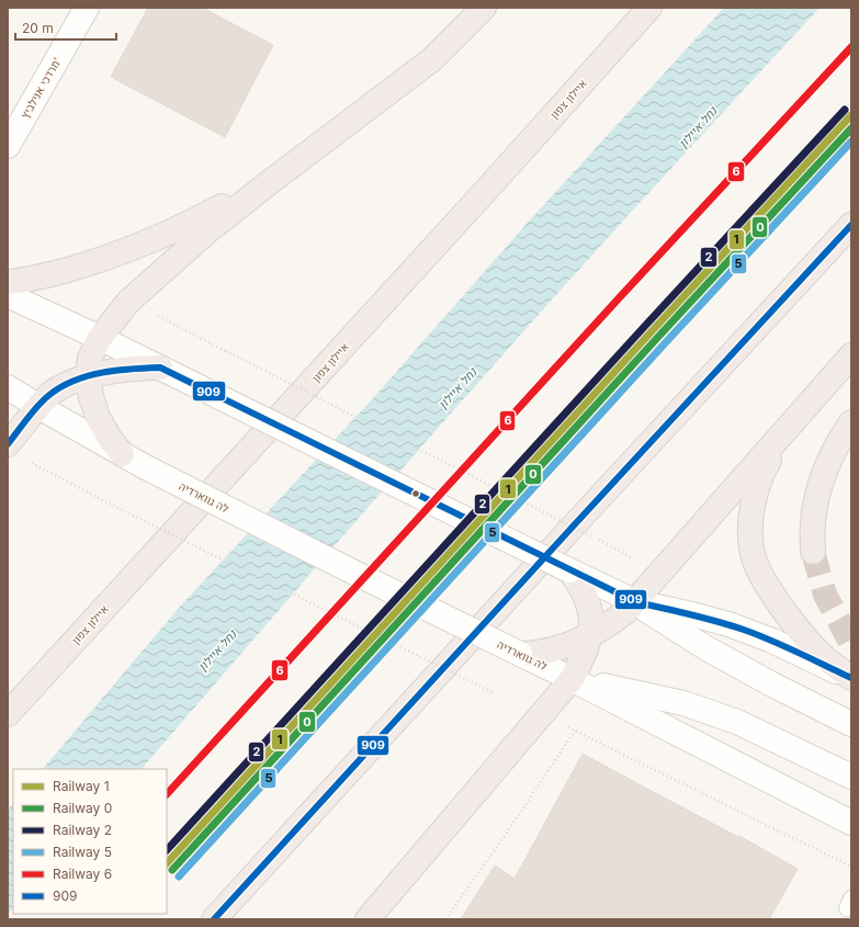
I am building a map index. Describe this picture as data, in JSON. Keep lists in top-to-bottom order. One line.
{"streets":{"highway":["איילון צפון"],"main road":["מרדכי אנילביץ'","לה גווארדיה"]},"water":["נחל איילון"],"lines":["rail line 6","rail line 2","rail line 1","rail line 0","rail line 5","transit line 909"],"legend":["Railway 1","Railway 0","Railway 2","Railway 5","Railway 6","909"],"scale_bar":"20 m"}
